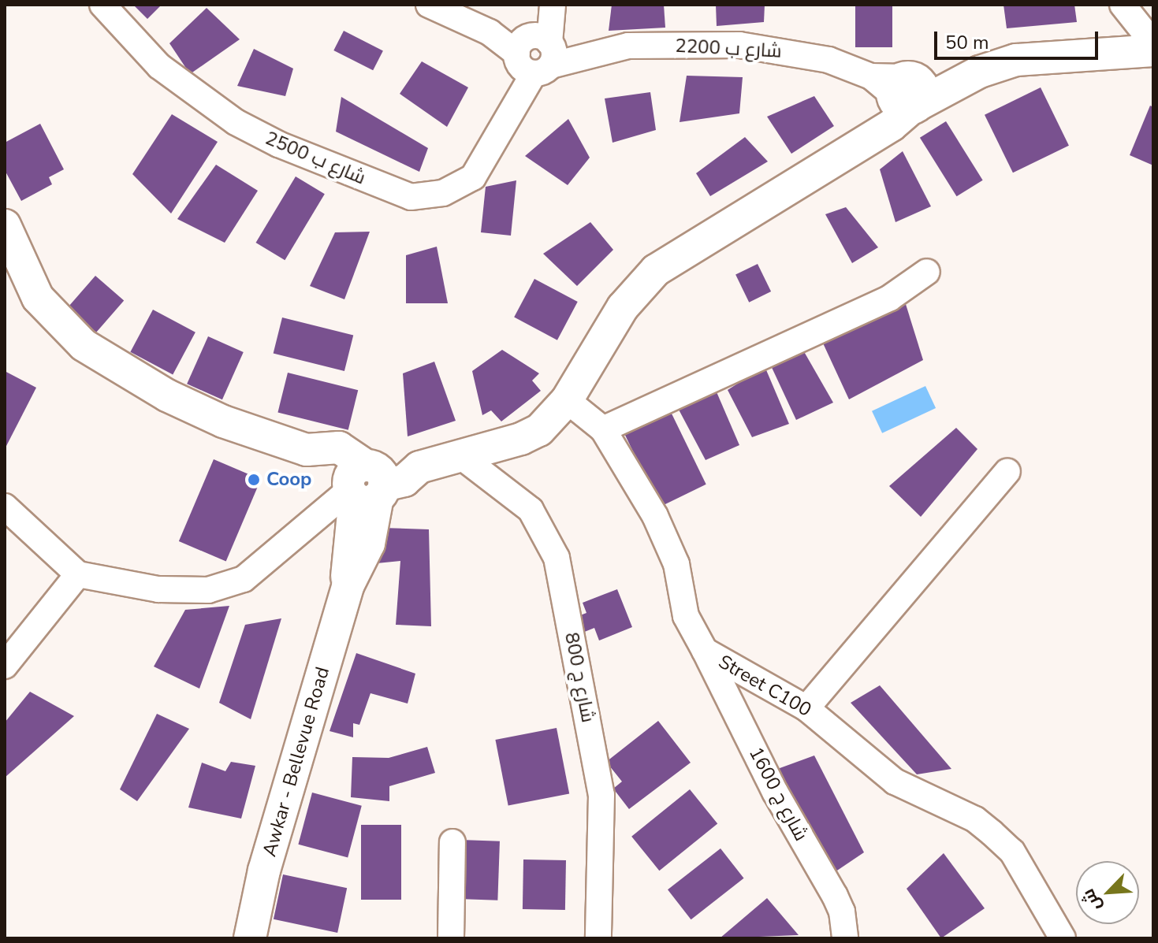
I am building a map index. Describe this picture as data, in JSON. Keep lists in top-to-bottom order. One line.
{"streets":{"street":["شارع ب 2200","شارع ب 2500","شارع ج 800","Street C100","Awkar - Bellevue Road","شارع ج 1600"]},"crossings":[["شارع ب 2200","شارع ب 2500"],["Street C100","شارع ج 1600"]],"places":["Coop"],"scale_bar":"50 m","north":"bottom left"}
